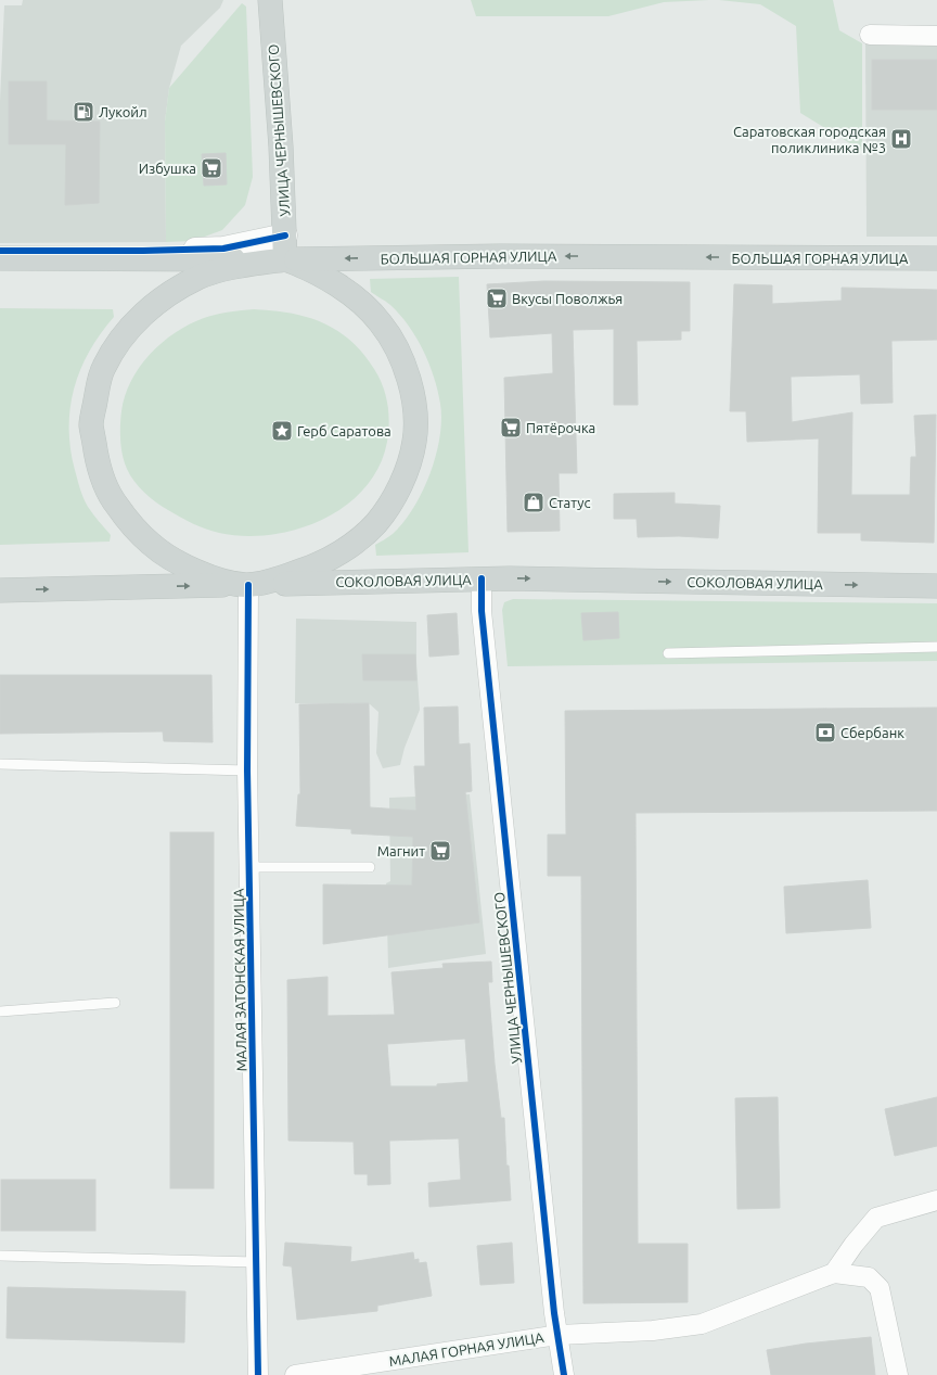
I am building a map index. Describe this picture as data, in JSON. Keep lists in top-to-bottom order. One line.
{"streets":{"main road":["УЛИЦА ЧЕРНЫШЕВСКОГО","БОЛЬШАЯ ГОРНАЯ УЛИЦА","СОКОЛОВАЯ УЛИЦА"],"street":["МАЛАЯ ЗАТОНСКАЯ УЛИЦА","МАЛАЯ ГОРНАЯ УЛИЦА"]},"crossings":[["УЛИЦА ЧЕРНЫШЕВСКОГО","БОЛЬШАЯ ГОРНАЯ УЛИЦА"],["УЛИЦА ЧЕРНЫШЕВСКОГО","СОКОЛОВАЯ УЛИЦА"],["УЛИЦА ЧЕРНЫШЕВСКОГО","МАЛАЯ ГОРНАЯ УЛИЦА"],["СОКОЛОВАЯ УЛИЦА","МАЛАЯ ЗАТОНСКАЯ УЛИЦА"]],"one_way":["БОЛЬШАЯ ГОРНАЯ УЛИЦА","СОКОЛОВАЯ УЛИЦА"],"places":{"fuel station":["Лукойл"],"hospital":["Саратовская городская поликлиника №3"],"supermarket":["Избушка","Вкусы Поволжья","Пятёрочка","Магнит"],"place":["Герб Саратова"],"shop":["Статус"],"bank":["Сбербанк"]}}
